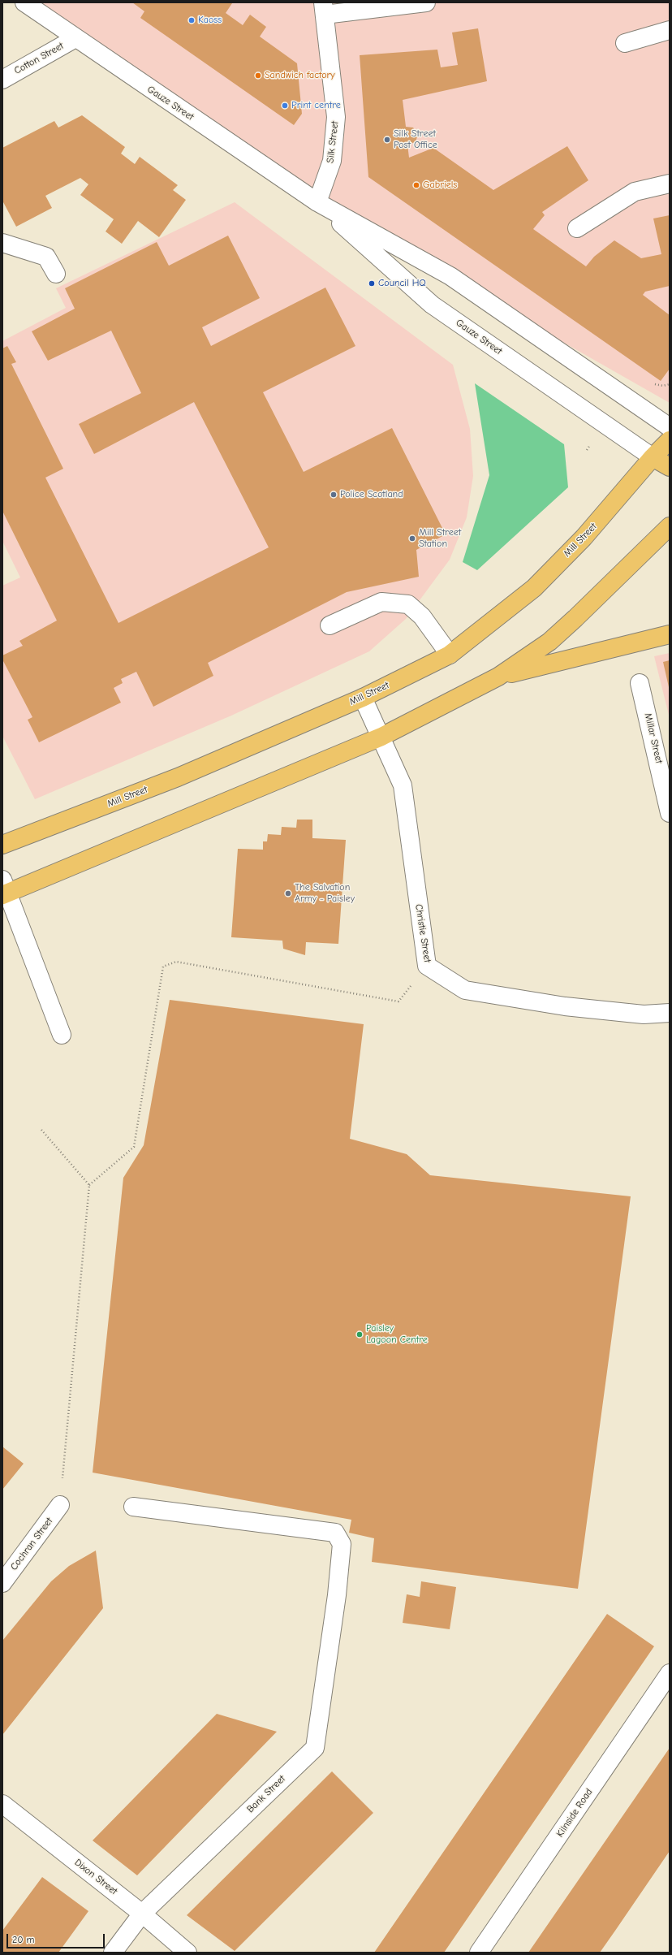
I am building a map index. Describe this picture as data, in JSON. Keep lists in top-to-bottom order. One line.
{"streets":{"main road":["Mill Street"],"street":["Cotton Street","Gauze Street","Silk Street","Millar Street","Christie Street","Cochran Street","Bank Street","Kilnside Road","Dixon Street"]},"crossings":[["Cotton Street","Gauze Street"],["Gauze Street","Silk Street"],["Gauze Street","Mill Street"],["Mill Street","Christie Street"],["Bank Street","Dixon Street"]],"places":["Kaoss","Sandwich factory","Print centre","Silk Street Post Office","Gabriels","Council HQ","Police Scotland","Mill Street Station","The Salvation Army - Paisley","Paisley Lagoon Centre"],"scale_bar":"20 m"}
